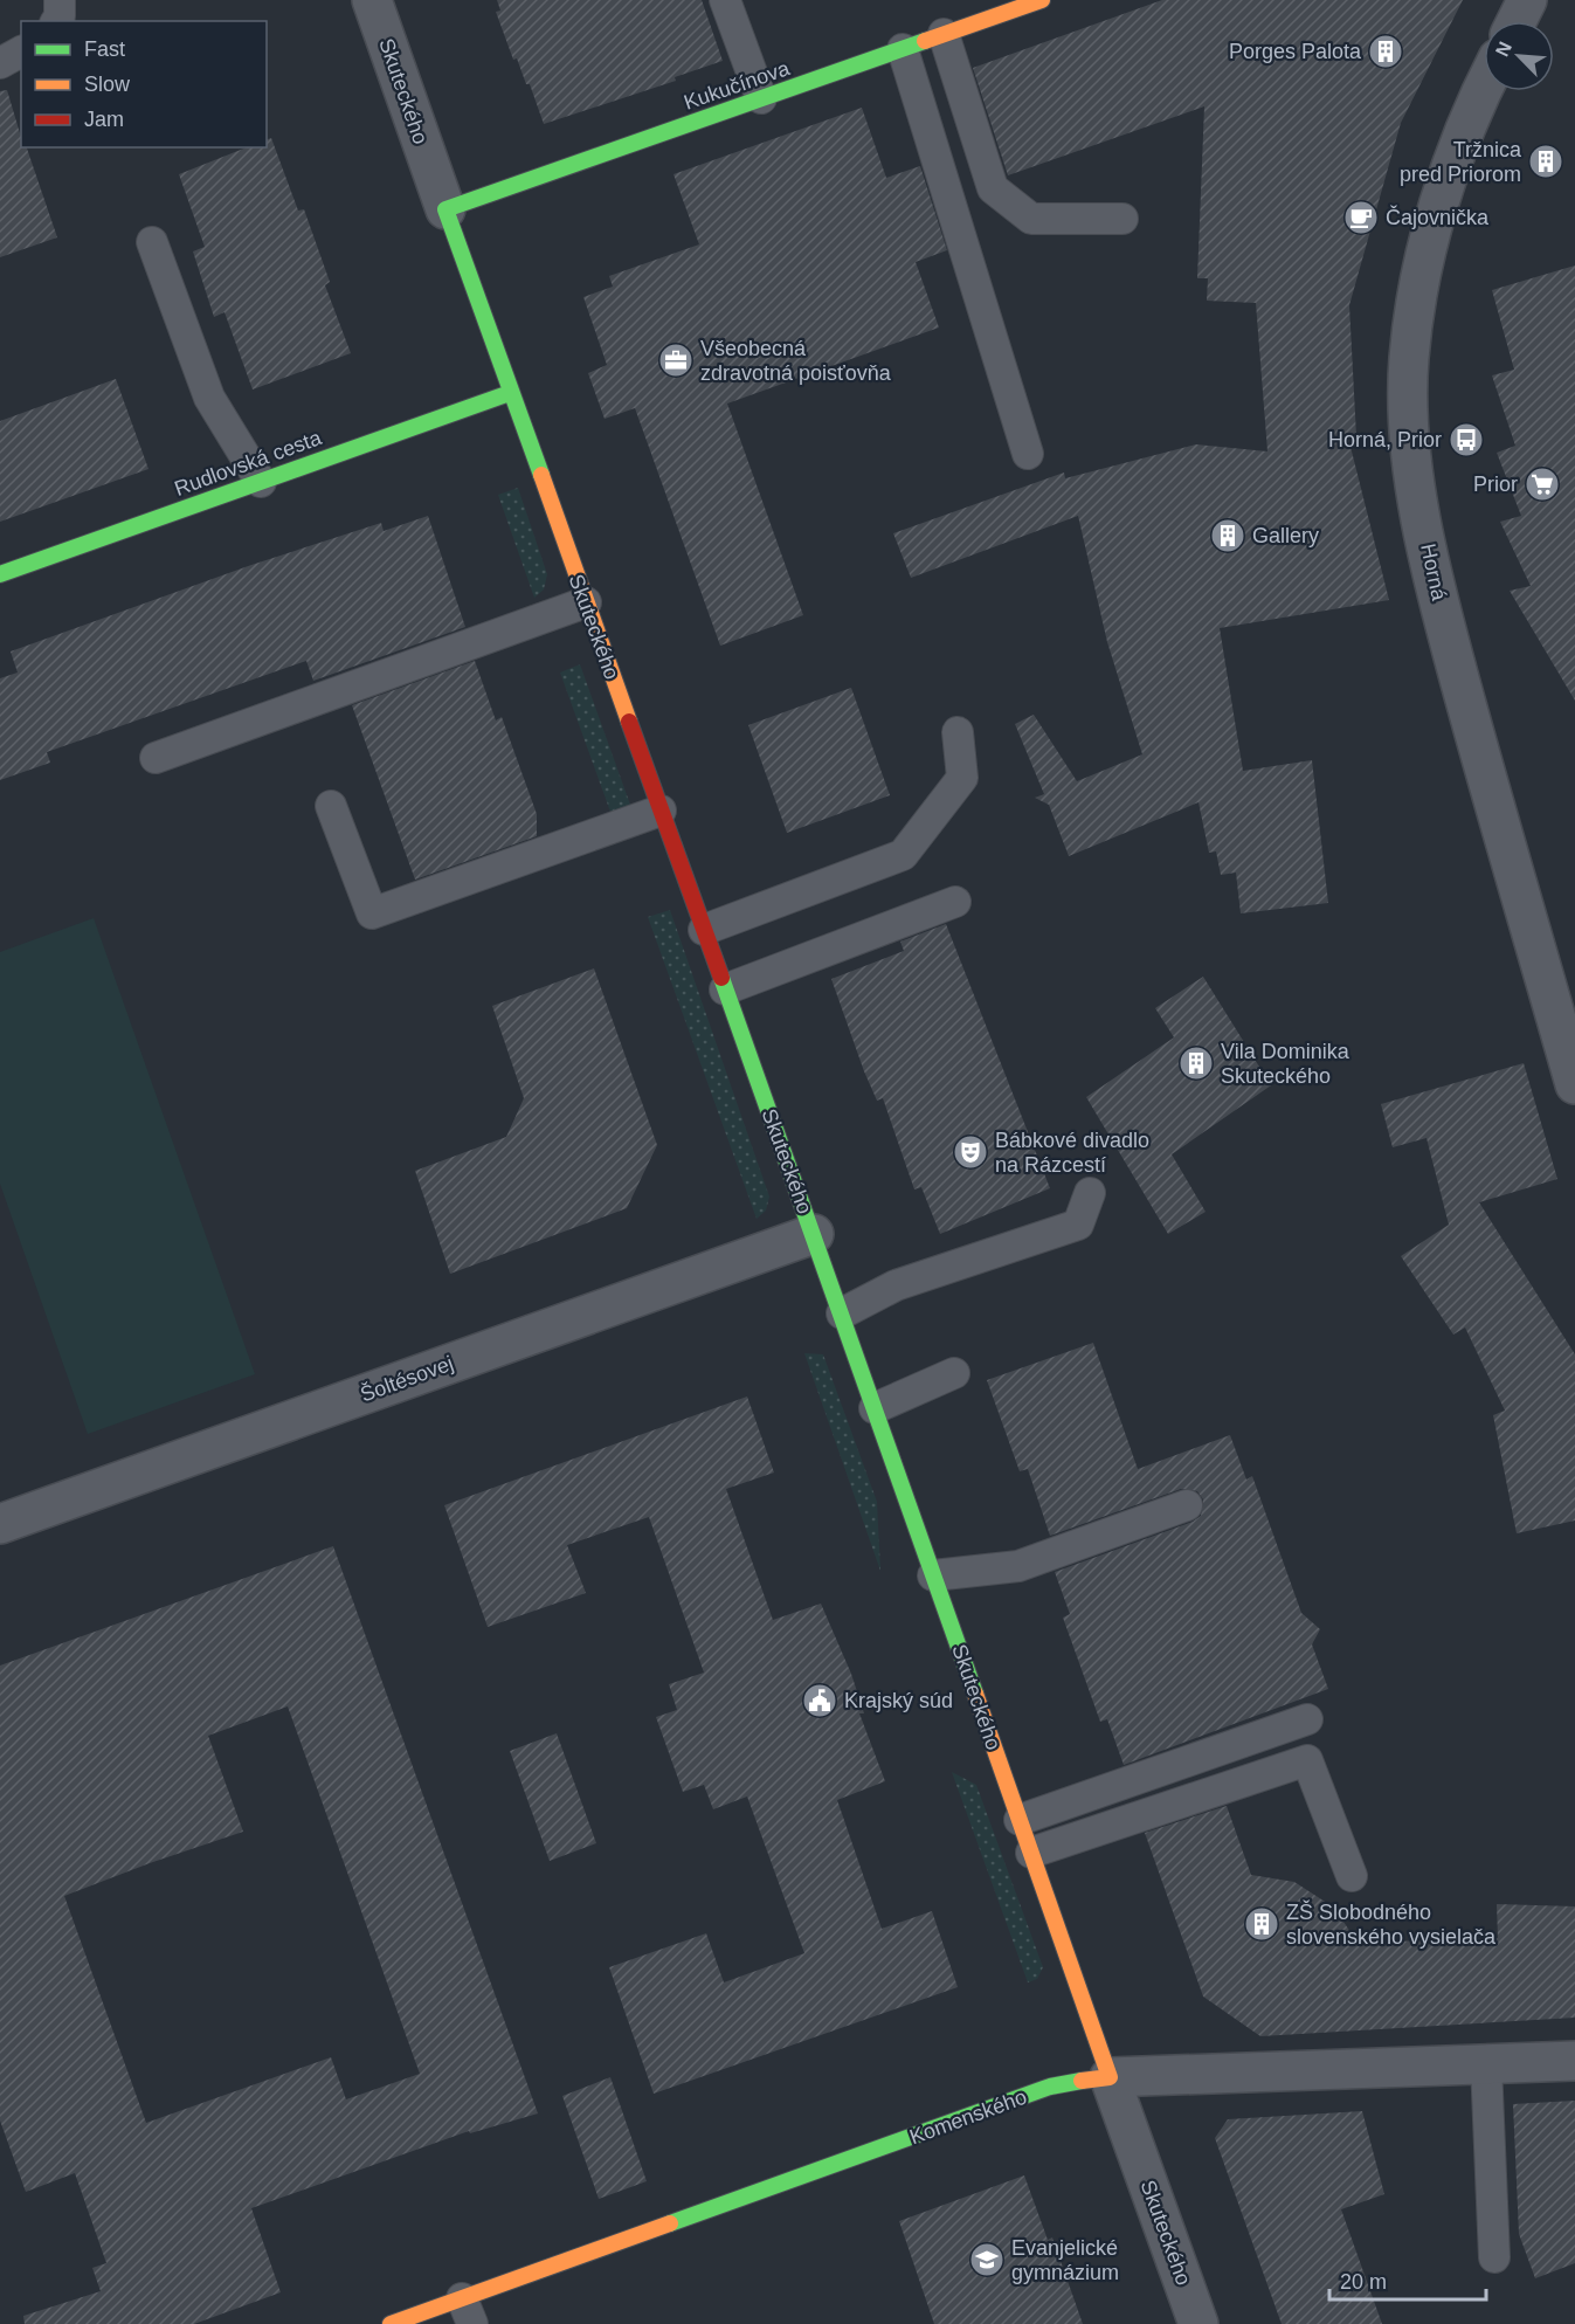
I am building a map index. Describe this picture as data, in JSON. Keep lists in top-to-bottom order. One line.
{"streets":{"street":["Kukučínova","Skuteckého","Rudlovská cesta","Horná","Šoltésovej","Komenského"]},"crossings":[["Kukučínova","Skuteckého"],["Skuteckého","Rudlovská cesta"],["Skuteckého","Šoltésovej"],["Skuteckého","Komenského"]],"places":{"building":["Porges Palota","Tržnica pred Priorom","Gallery","Vila Dominika Skuteckého","ZŠ Slobodného slovenského vysielača"],"cafe":["Čajovnička"],"office":["Všeobecná zdravotná poisťovňa"],"bus stop":["Horná, Prior"],"supermarket":["Prior"],"theatre":["Bábkové divadlo na Rázcestí"],"public building":["Krajský súd"],"school or university":["Evanjelické gymnázium"]},"legend":["Fast","Slow","Jam"],"scale_bar":"20 m","north":"top left"}
